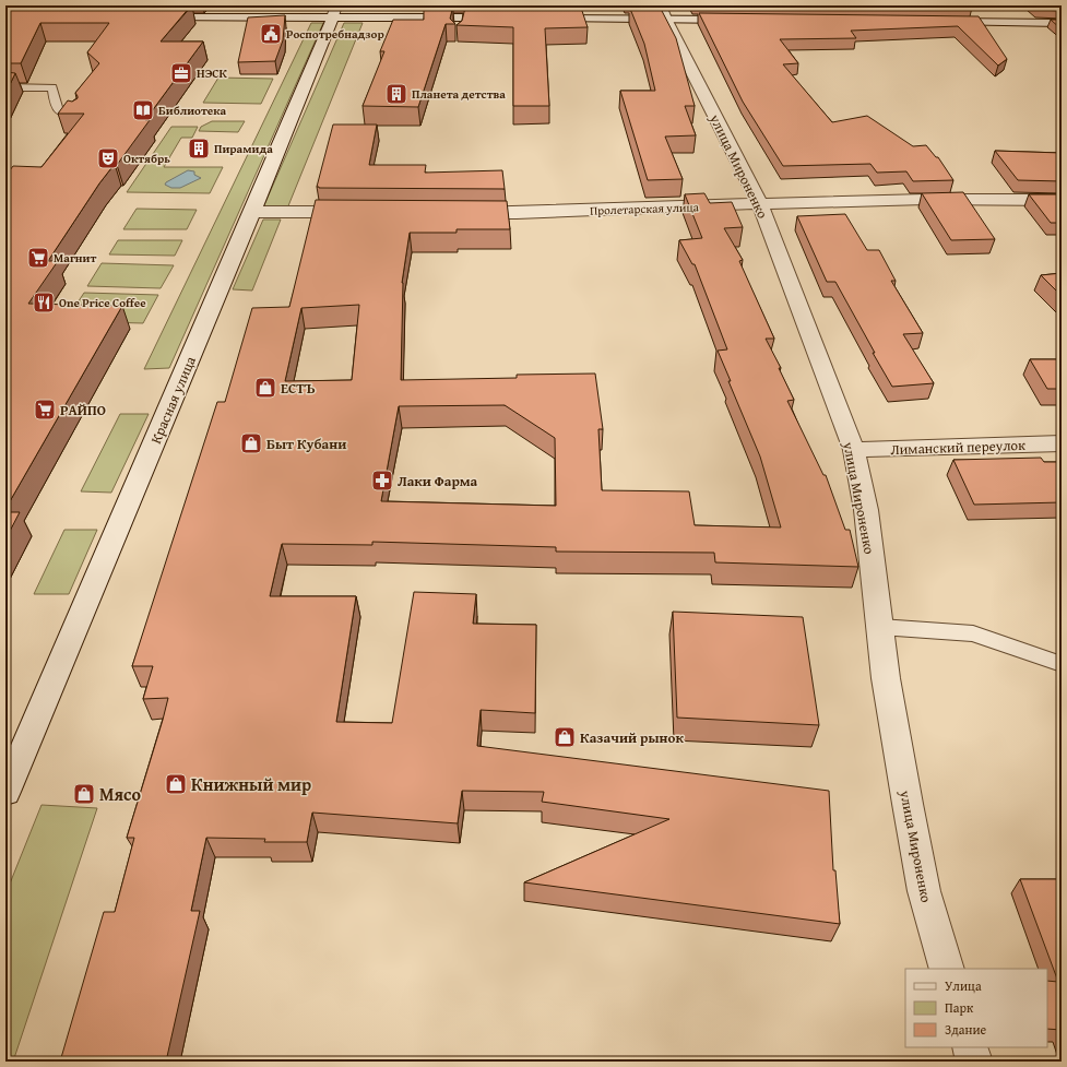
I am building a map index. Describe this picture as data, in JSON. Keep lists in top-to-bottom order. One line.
{"streets":{"street":["улица Мироненко","Пролетарская улица","Красная улица","Лиманский переулок"]},"crossings":[["улица Мироненко","Пролетарская улица"],["улица Мироненко","Лиманский переулок"]],"places":{"public building":["Роспотребнадзор"],"office":["НЭСК"],"building":["Планета детства","Пирамида"],"library":["Библиотека"],"theatre":["Октябрь"],"supermarket":["Магнит","РАЙПО"],"restaurant":["One Price Coffee"],"shop":["ЕСТЪ","Быт Кубани","Казачий рынок","Книжный мир","Мясо"],"pharmacy":["Лаки Фарма"]},"legend":["Улица","Парк","Здание"]}
